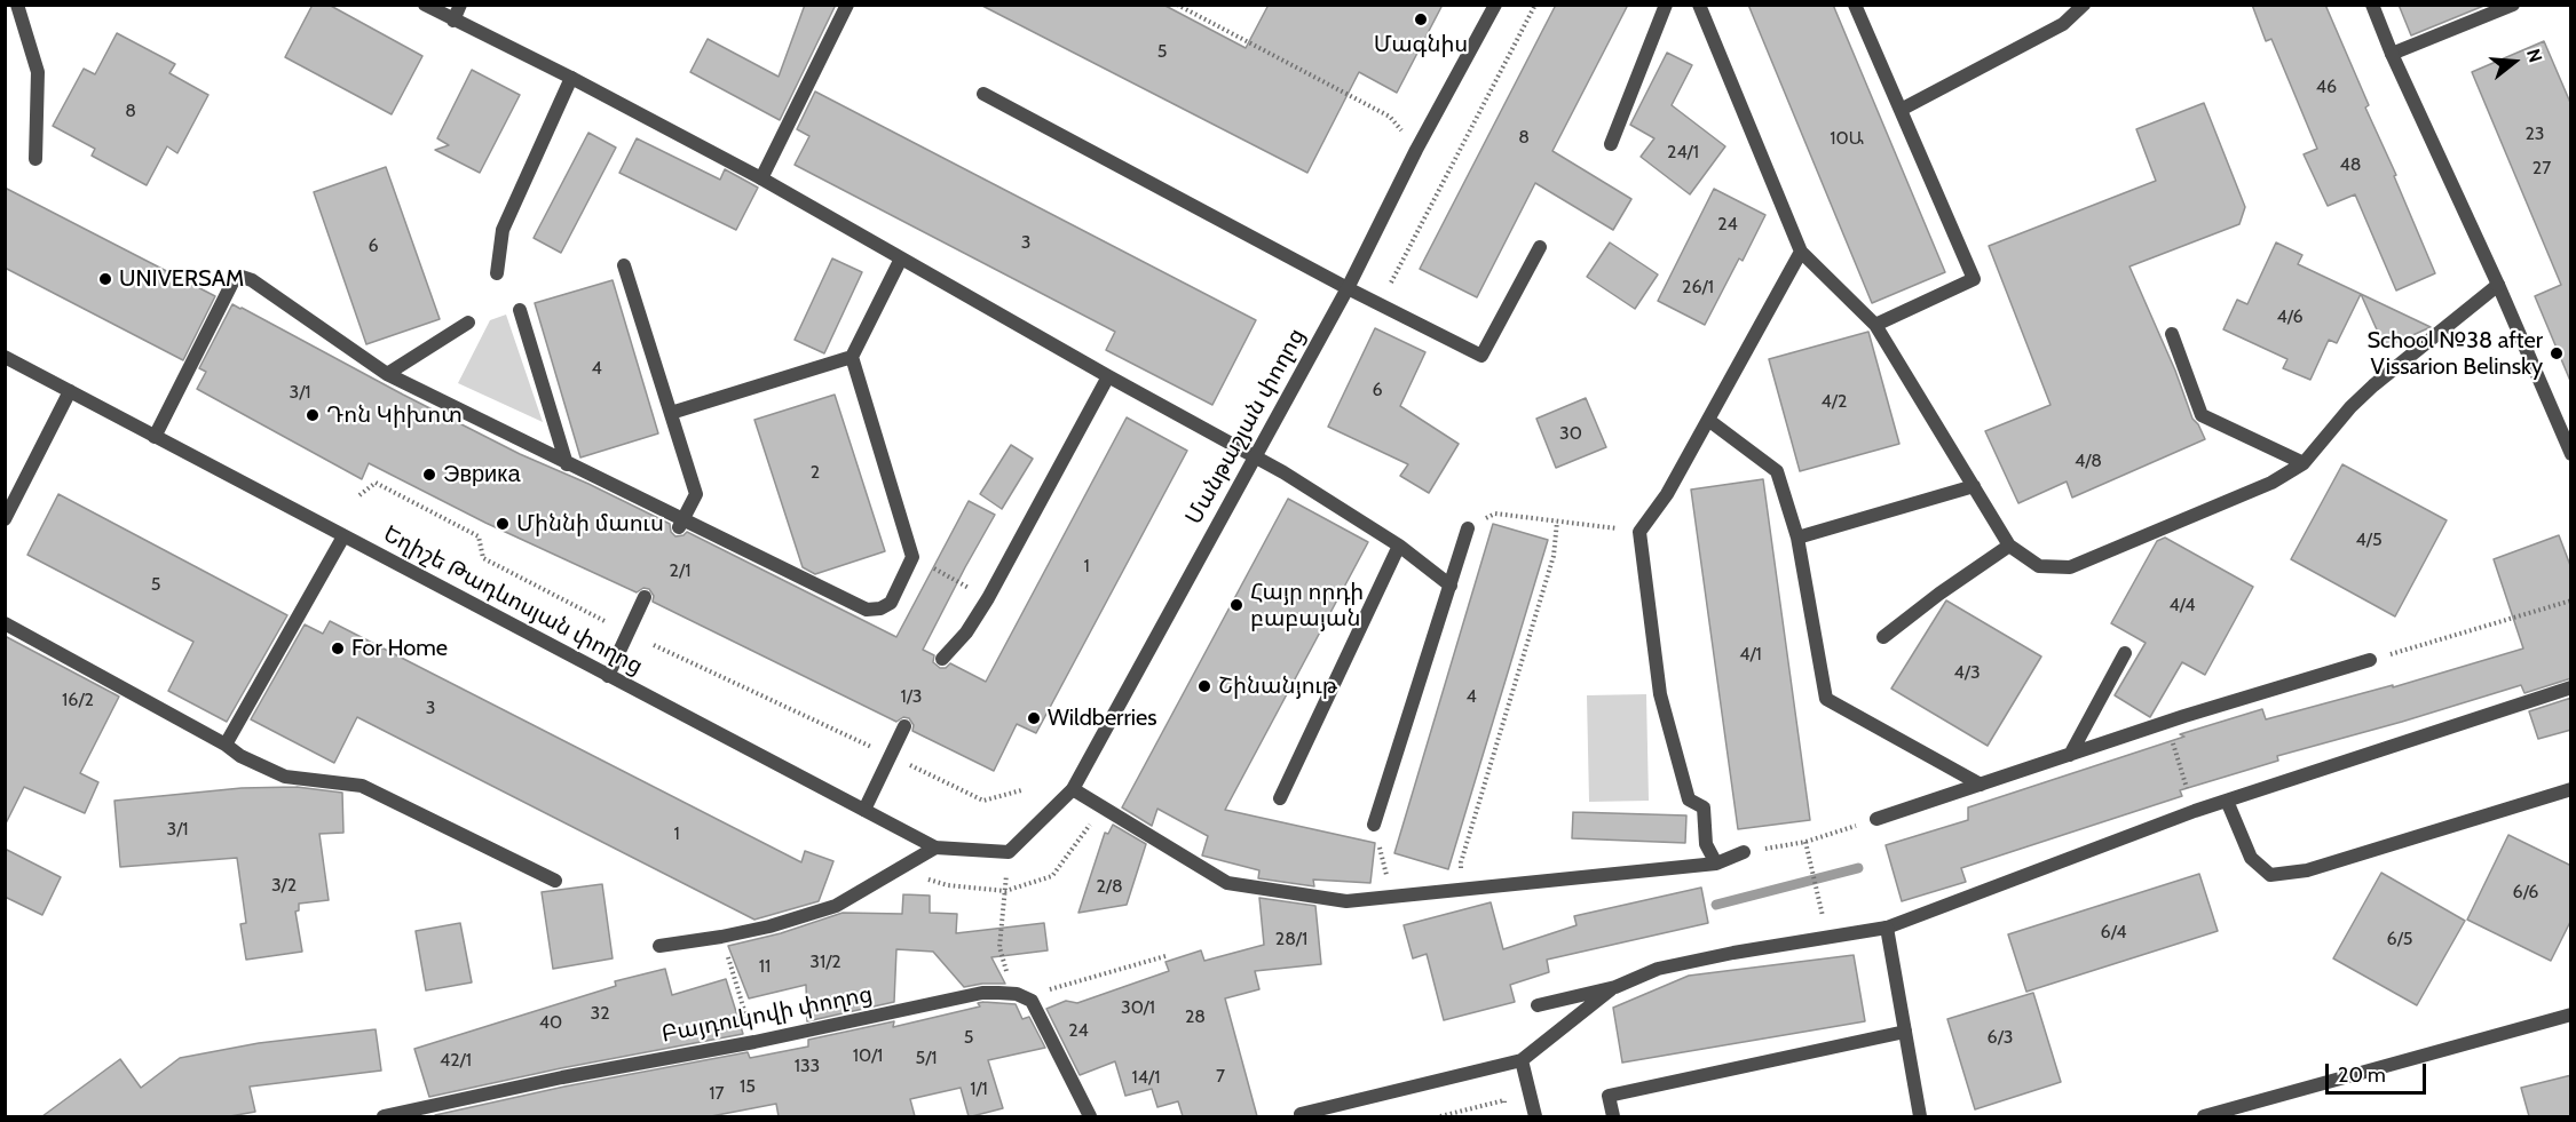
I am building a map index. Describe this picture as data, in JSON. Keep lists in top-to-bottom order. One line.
{"streets":{"street":["Մանթաշյան փողոց","Եղիշե Թադևոսյան փողոց","Բայդուկովի փողոց"]},"crossings":[["Մանթաշյան փողոց","Եղիշե Թադևոսյան փողոց"]],"places":["Մագնիս","UNIVERSAM","School №38 after Vissarion Belinsky","Դոն Կիխոտ","Эврика","Միննի մաուս","Հայր որդի բաբայան","For Home","Շինանյութ","Wildberries"],"house_numbers":["5","46","8","23","8","10Ա","24/1","48","27","24","3","6","26/1","4/6","4","6","3/1","4/2","30","4/8","2","4/5","1","2/1","5","4/4","4/1","4/3","1/3","4","16/2","3","3/1","1","3/2","2/8","6/6","6/4","28/1","6/5","31/2","11","30/1","32","28","40","24","5","6/3","10/1","5/1","42/1","133","7","14/1","15","1/1","17"],"scale_bar":"20 m","north":"right"}
